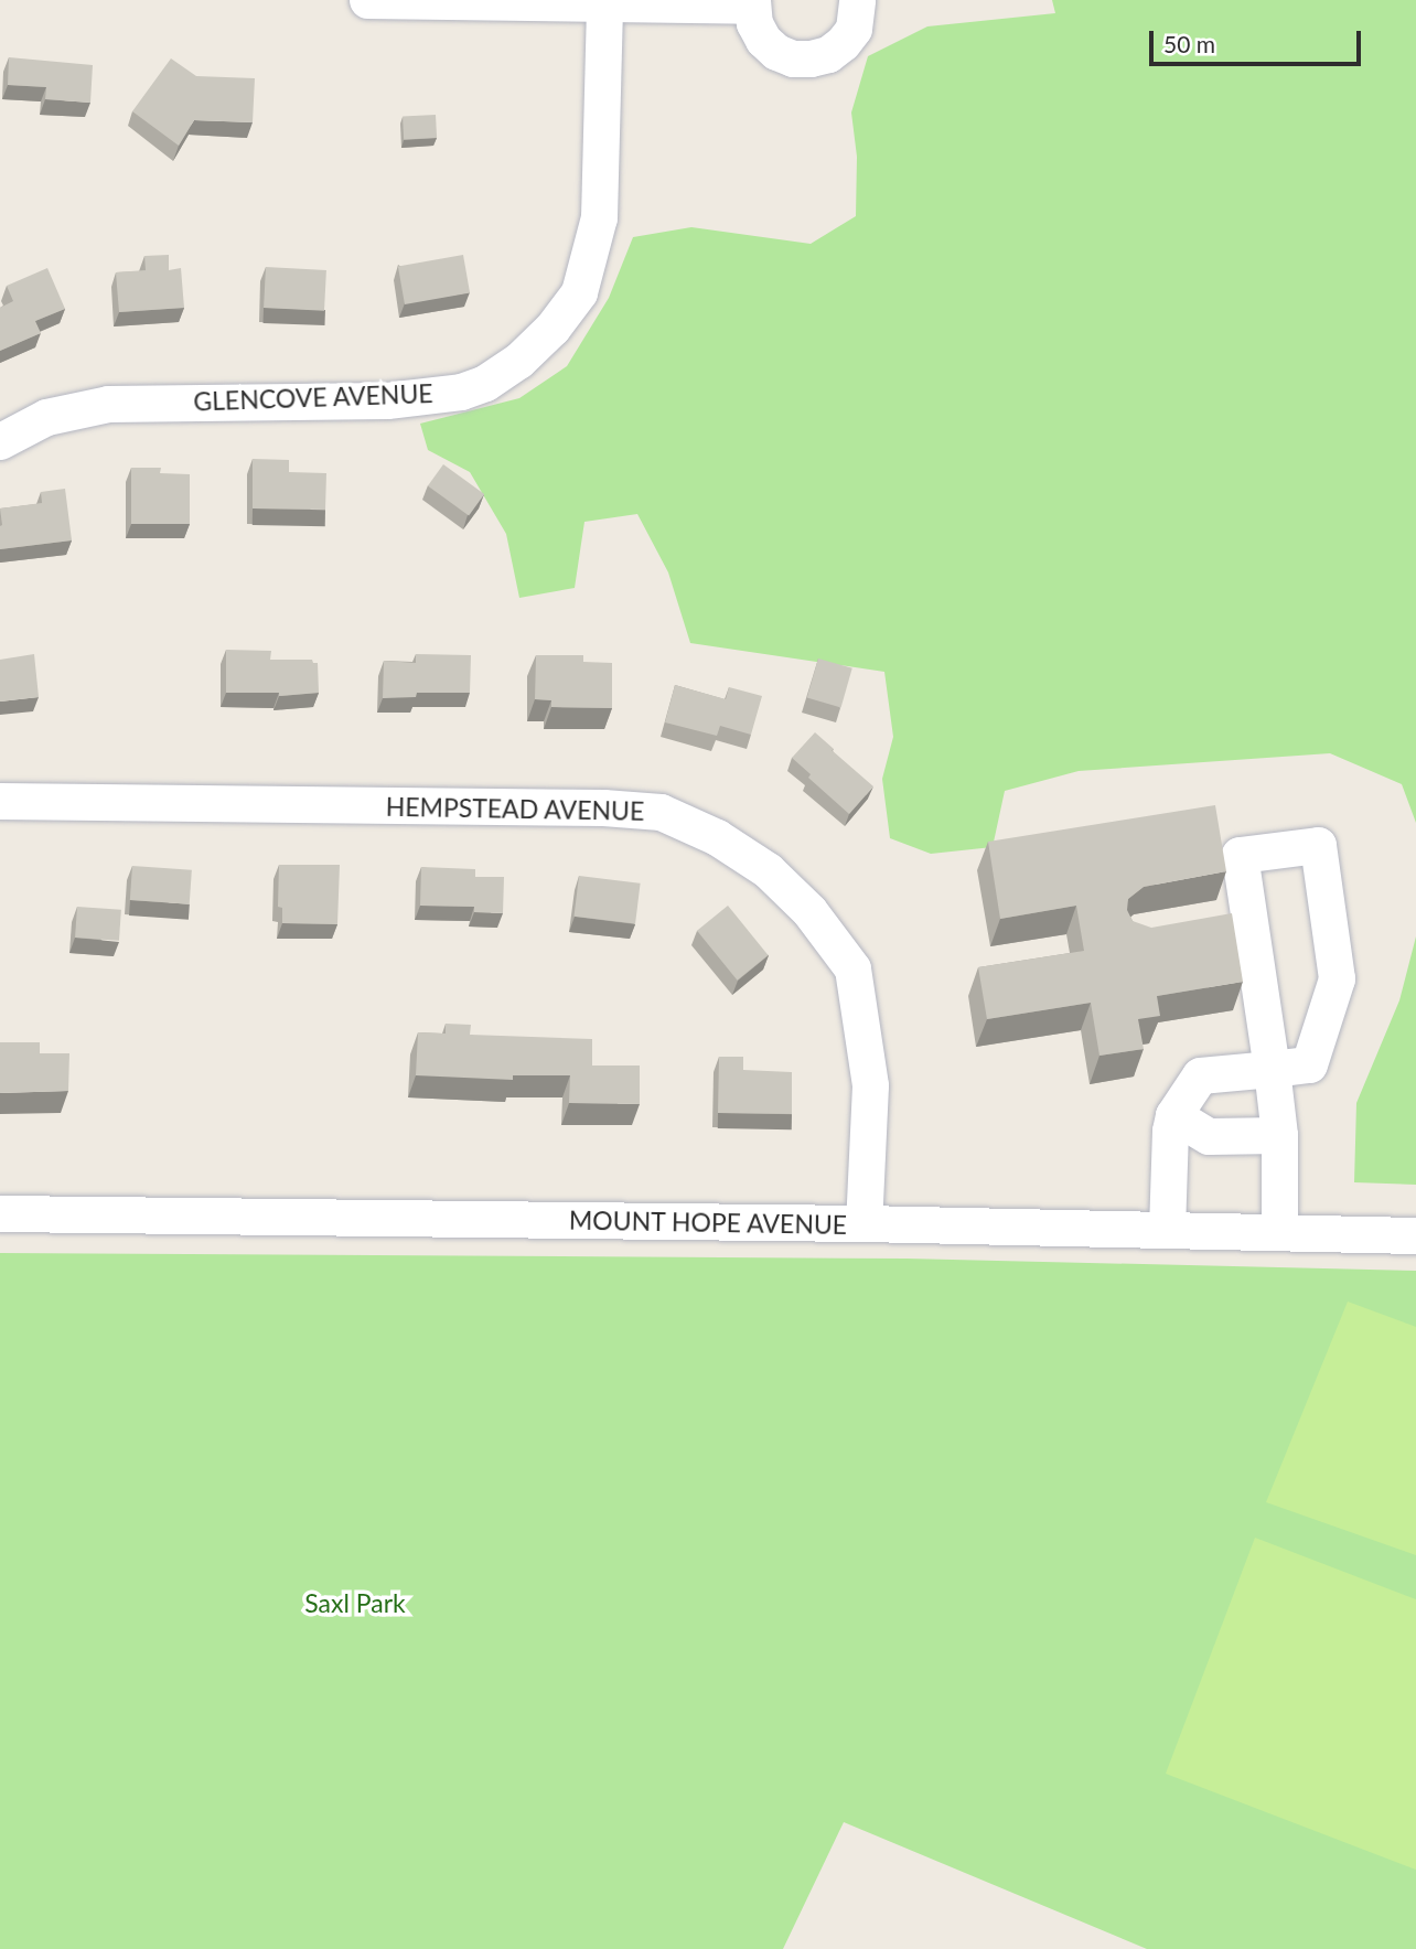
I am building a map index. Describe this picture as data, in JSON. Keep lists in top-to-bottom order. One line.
{"streets":{"street":["GLENCOVE AVENUE","HEMPSTEAD AVENUE","MOUNT HOPE AVENUE"]},"crossings":[["HEMPSTEAD AVENUE","MOUNT HOPE AVENUE"]],"parks":["Saxl Park"],"scale_bar":"50 m"}
